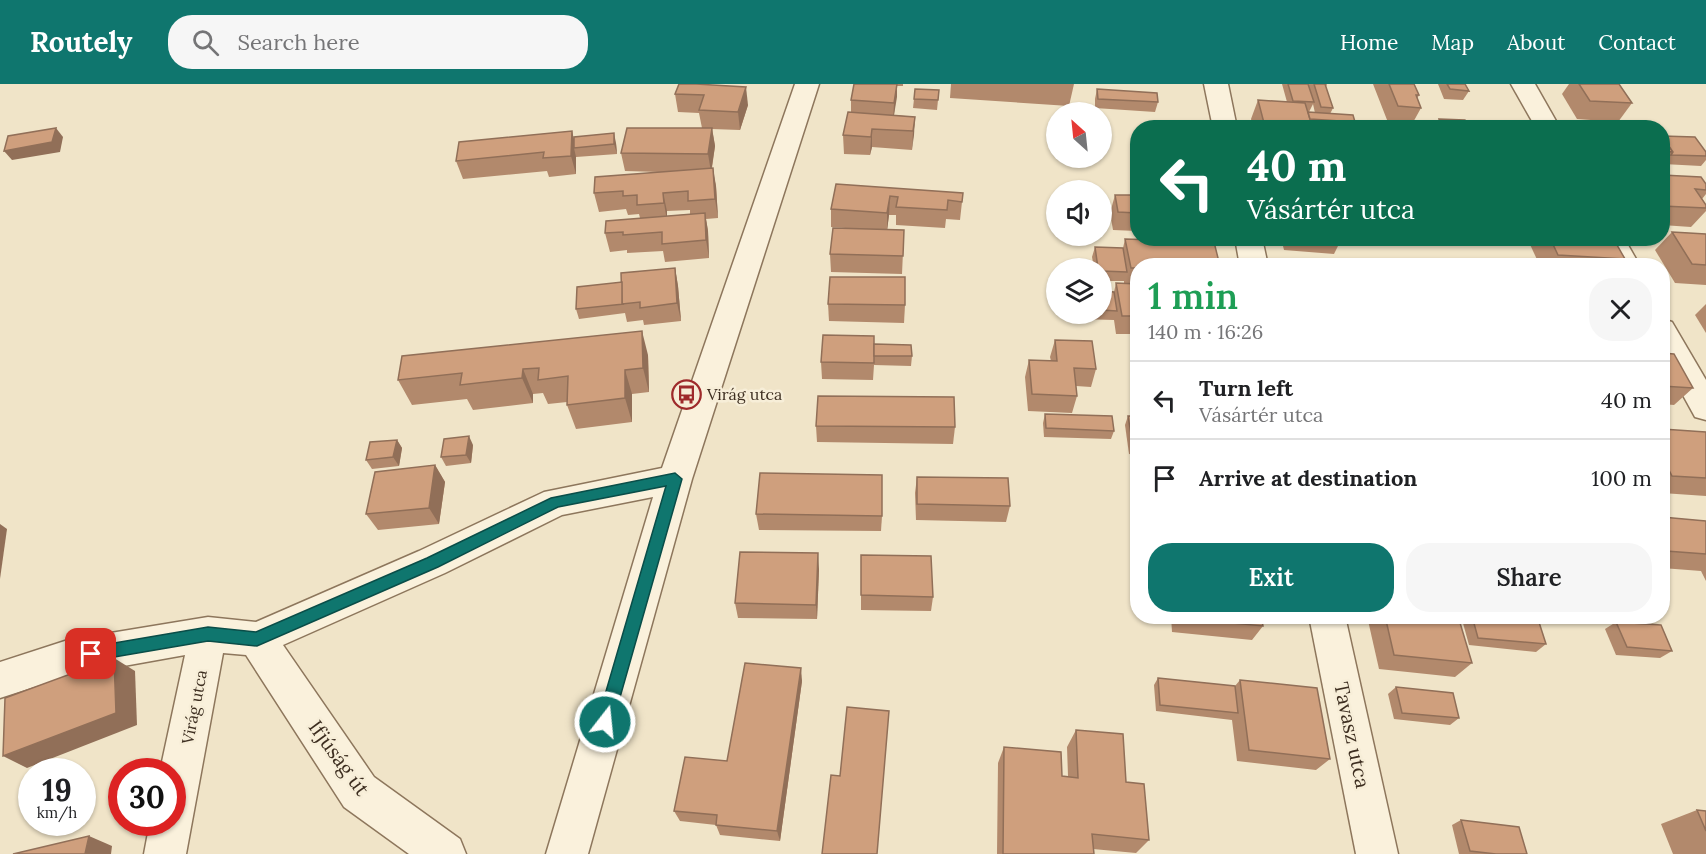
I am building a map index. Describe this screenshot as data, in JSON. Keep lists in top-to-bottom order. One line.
{"streets":{"street":["Virág utca","Tavasz utca","Ifjúság út"]},"places":{"bus stop":["Virág utca"]},"north":"top left","page":{"header":"Routely","search":"Search here","nav":["Home","Map","About","Contact"],"turn":["40 m","Vásártér utca"],"heading":["1 min","140 m · 16:26"],"list":[{"name":"Turn left","note":"Vásártér utca","value":"40 m"},{"name":"Arrive at destination","value":"100 m"}],"buttons":["Exit","Share"],"speed":"19 km/h","limit":"30"}}
